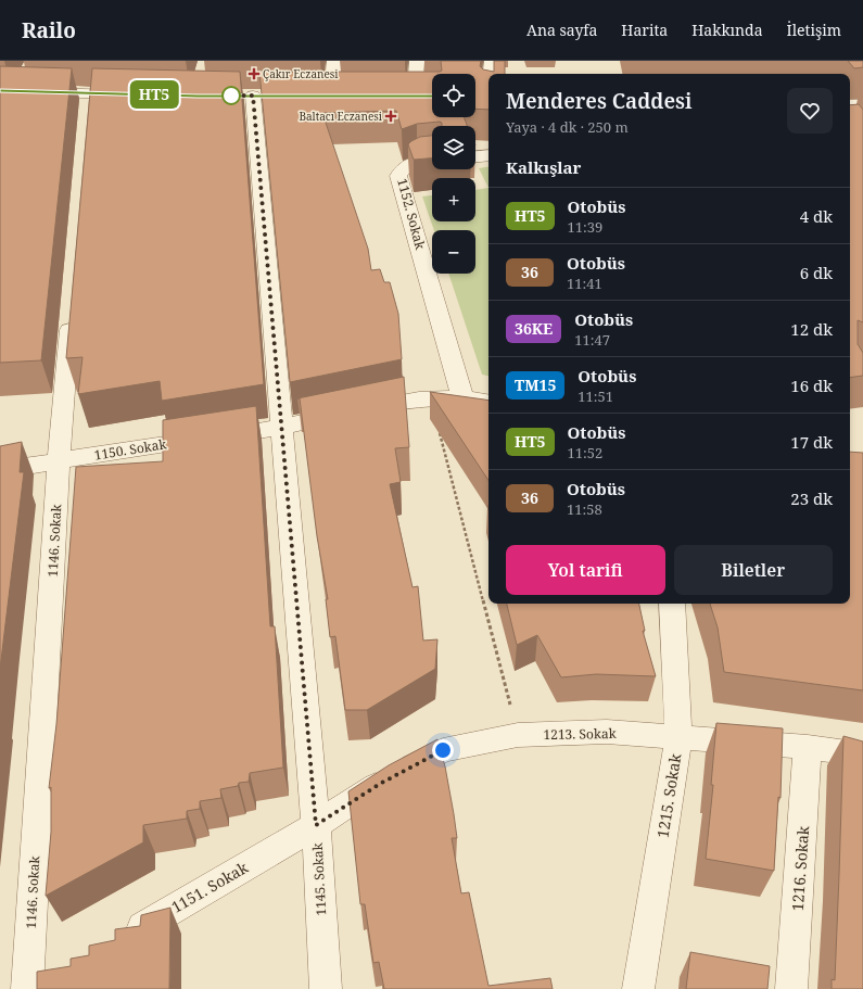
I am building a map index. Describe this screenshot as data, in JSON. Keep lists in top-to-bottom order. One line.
{"streets":{"street":["1152. Sokak","1150. Sokak","1146. Sokak","1213. Sokak","1215. Sokak","1216. Sokak","1145. Sokak","1151. Sokak"]},"crossings":[["1152. Sokak","1150. Sokak"],["1150. Sokak","1146. Sokak"],["1150. Sokak","1145. Sokak"],["1213. Sokak","1215. Sokak"],["1213. Sokak","1216. Sokak"],["1213. Sokak","1145. Sokak"],["1213. Sokak","1151. Sokak"],["1145. Sokak","1151. Sokak"]],"places":{"health":["Çakır Eczanesi","Baltacı Eczanesi"]},"lines":["bus line HT5"],"page":{"header":"Railo","nav":["Ana sayfa","Harita","Hakkında","İletişim"],"on_map":"HT5","map_buttons":["+","−"],"heading":[["Menderes Caddesi","Yaya · 4 dk · 250 m"],"Kalkışlar"],"list":[{"mark":"HT5","name":"Otobüs","note":"11:39","value":"4 dk"},{"mark":"36","name":"Otobüs","note":"11:41","value":"6 dk"},{"mark":"36KE","name":"Otobüs","note":"11:47","value":"12 dk"},{"mark":"TM15","name":"Otobüs","note":"11:51","value":"16 dk"},{"mark":"HT5","name":"Otobüs","note":"11:52","value":"17 dk"},{"mark":"36","name":"Otobüs","note":"11:58","value":"23 dk"}],"buttons":["Yol tarifi","Biletler"]}}
